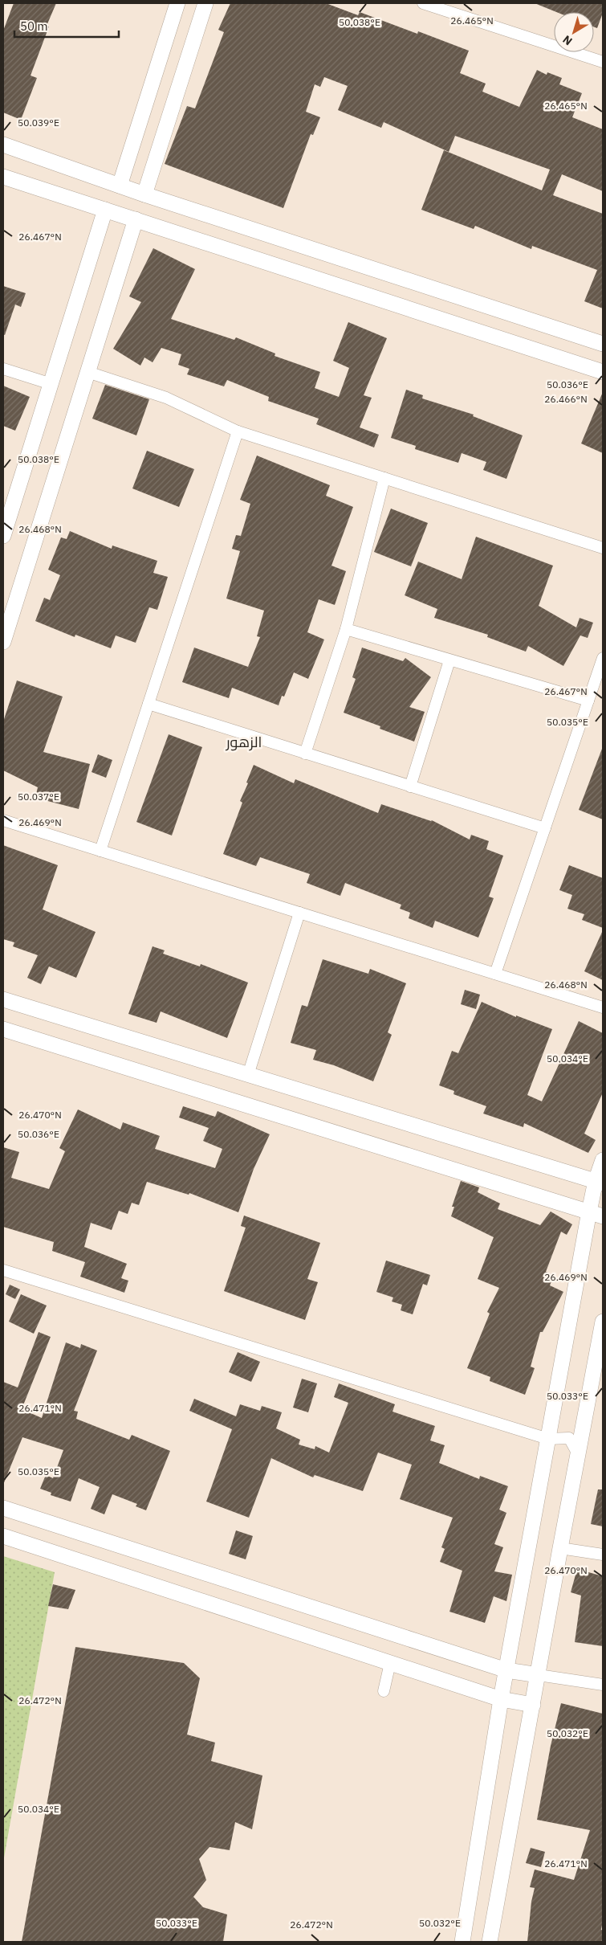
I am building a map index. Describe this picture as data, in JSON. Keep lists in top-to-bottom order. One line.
{"districts":["الزهور"],"scale_bar":"50 m","north":"bottom left","coordinates":["26.465°N","50.038°E","50.039°E","26.467°N","50.036°E","26.466°N","26.468°N","50.035°E","50.037°E","26.469°N","50.034°E","26.470°N","50.033°E","26.471°N","26.472°N","50.032°E"]}
